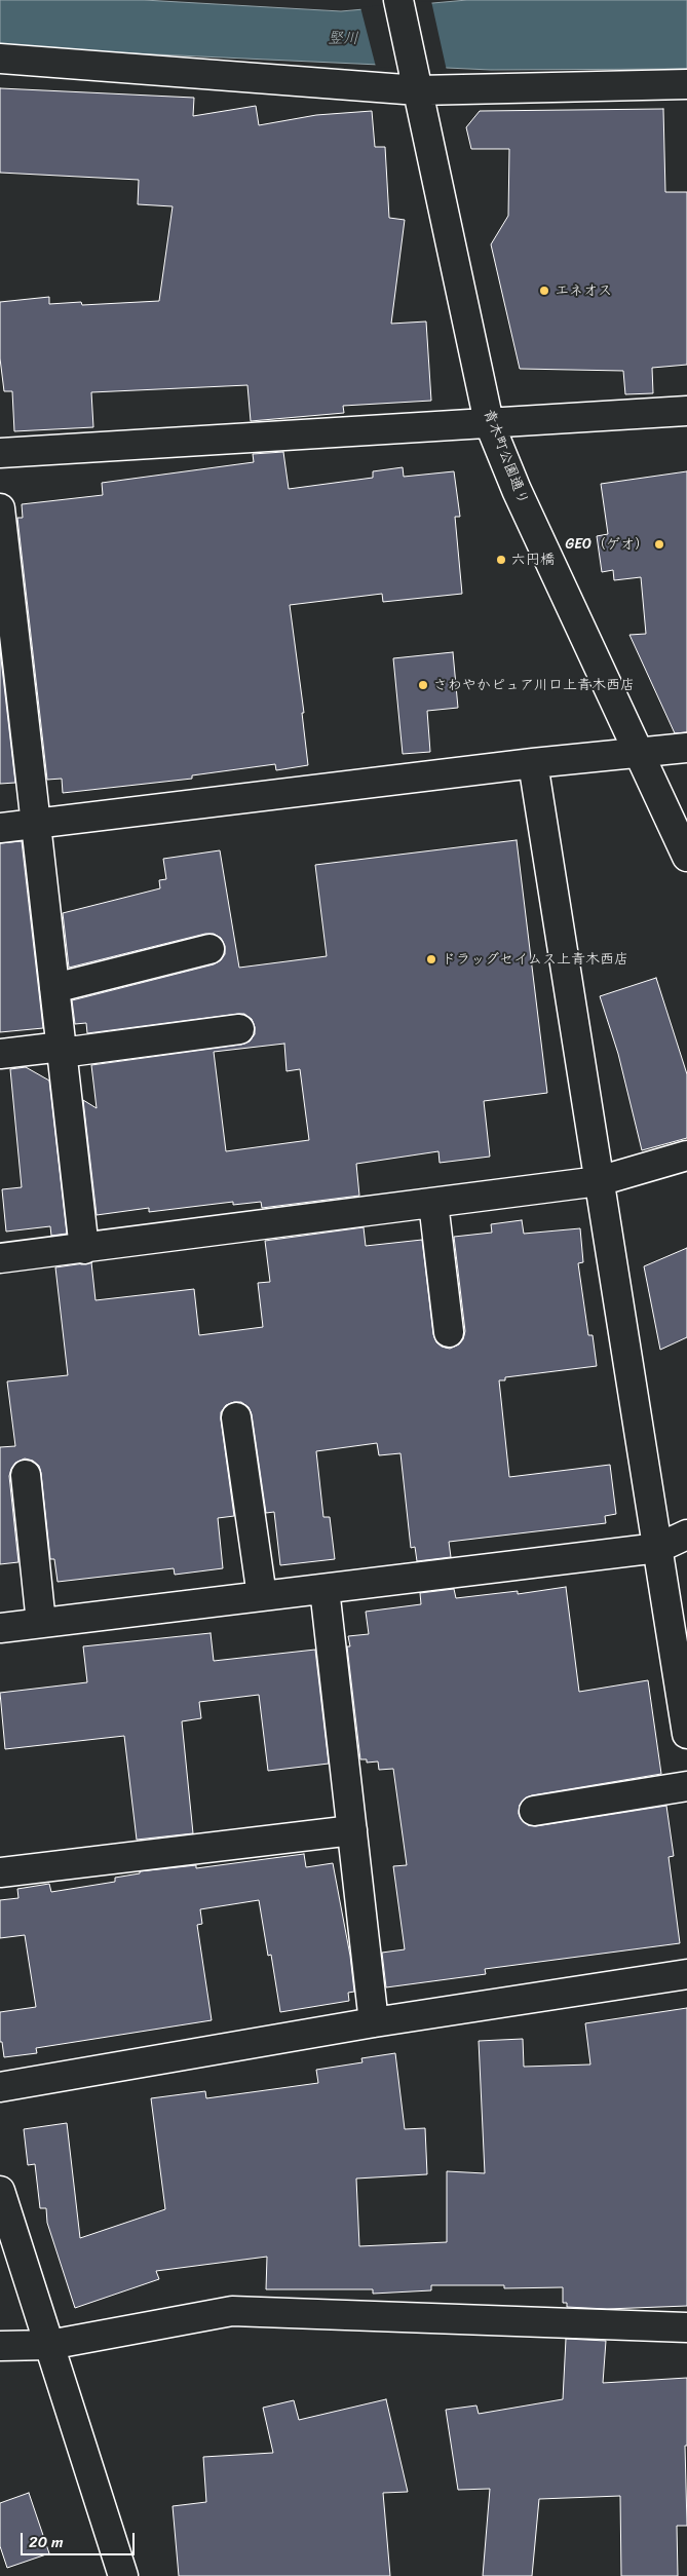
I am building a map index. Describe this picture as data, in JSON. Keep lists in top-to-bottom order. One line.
{"streets":{"street":["青木町公園通り"]},"water":["竪川"],"places":["エネオス","GEO（ゲオ）","六円橋","さわやかピュア川口上青木西店","ドラッグセイムス上青木西店"],"scale_bar":"20 m"}
